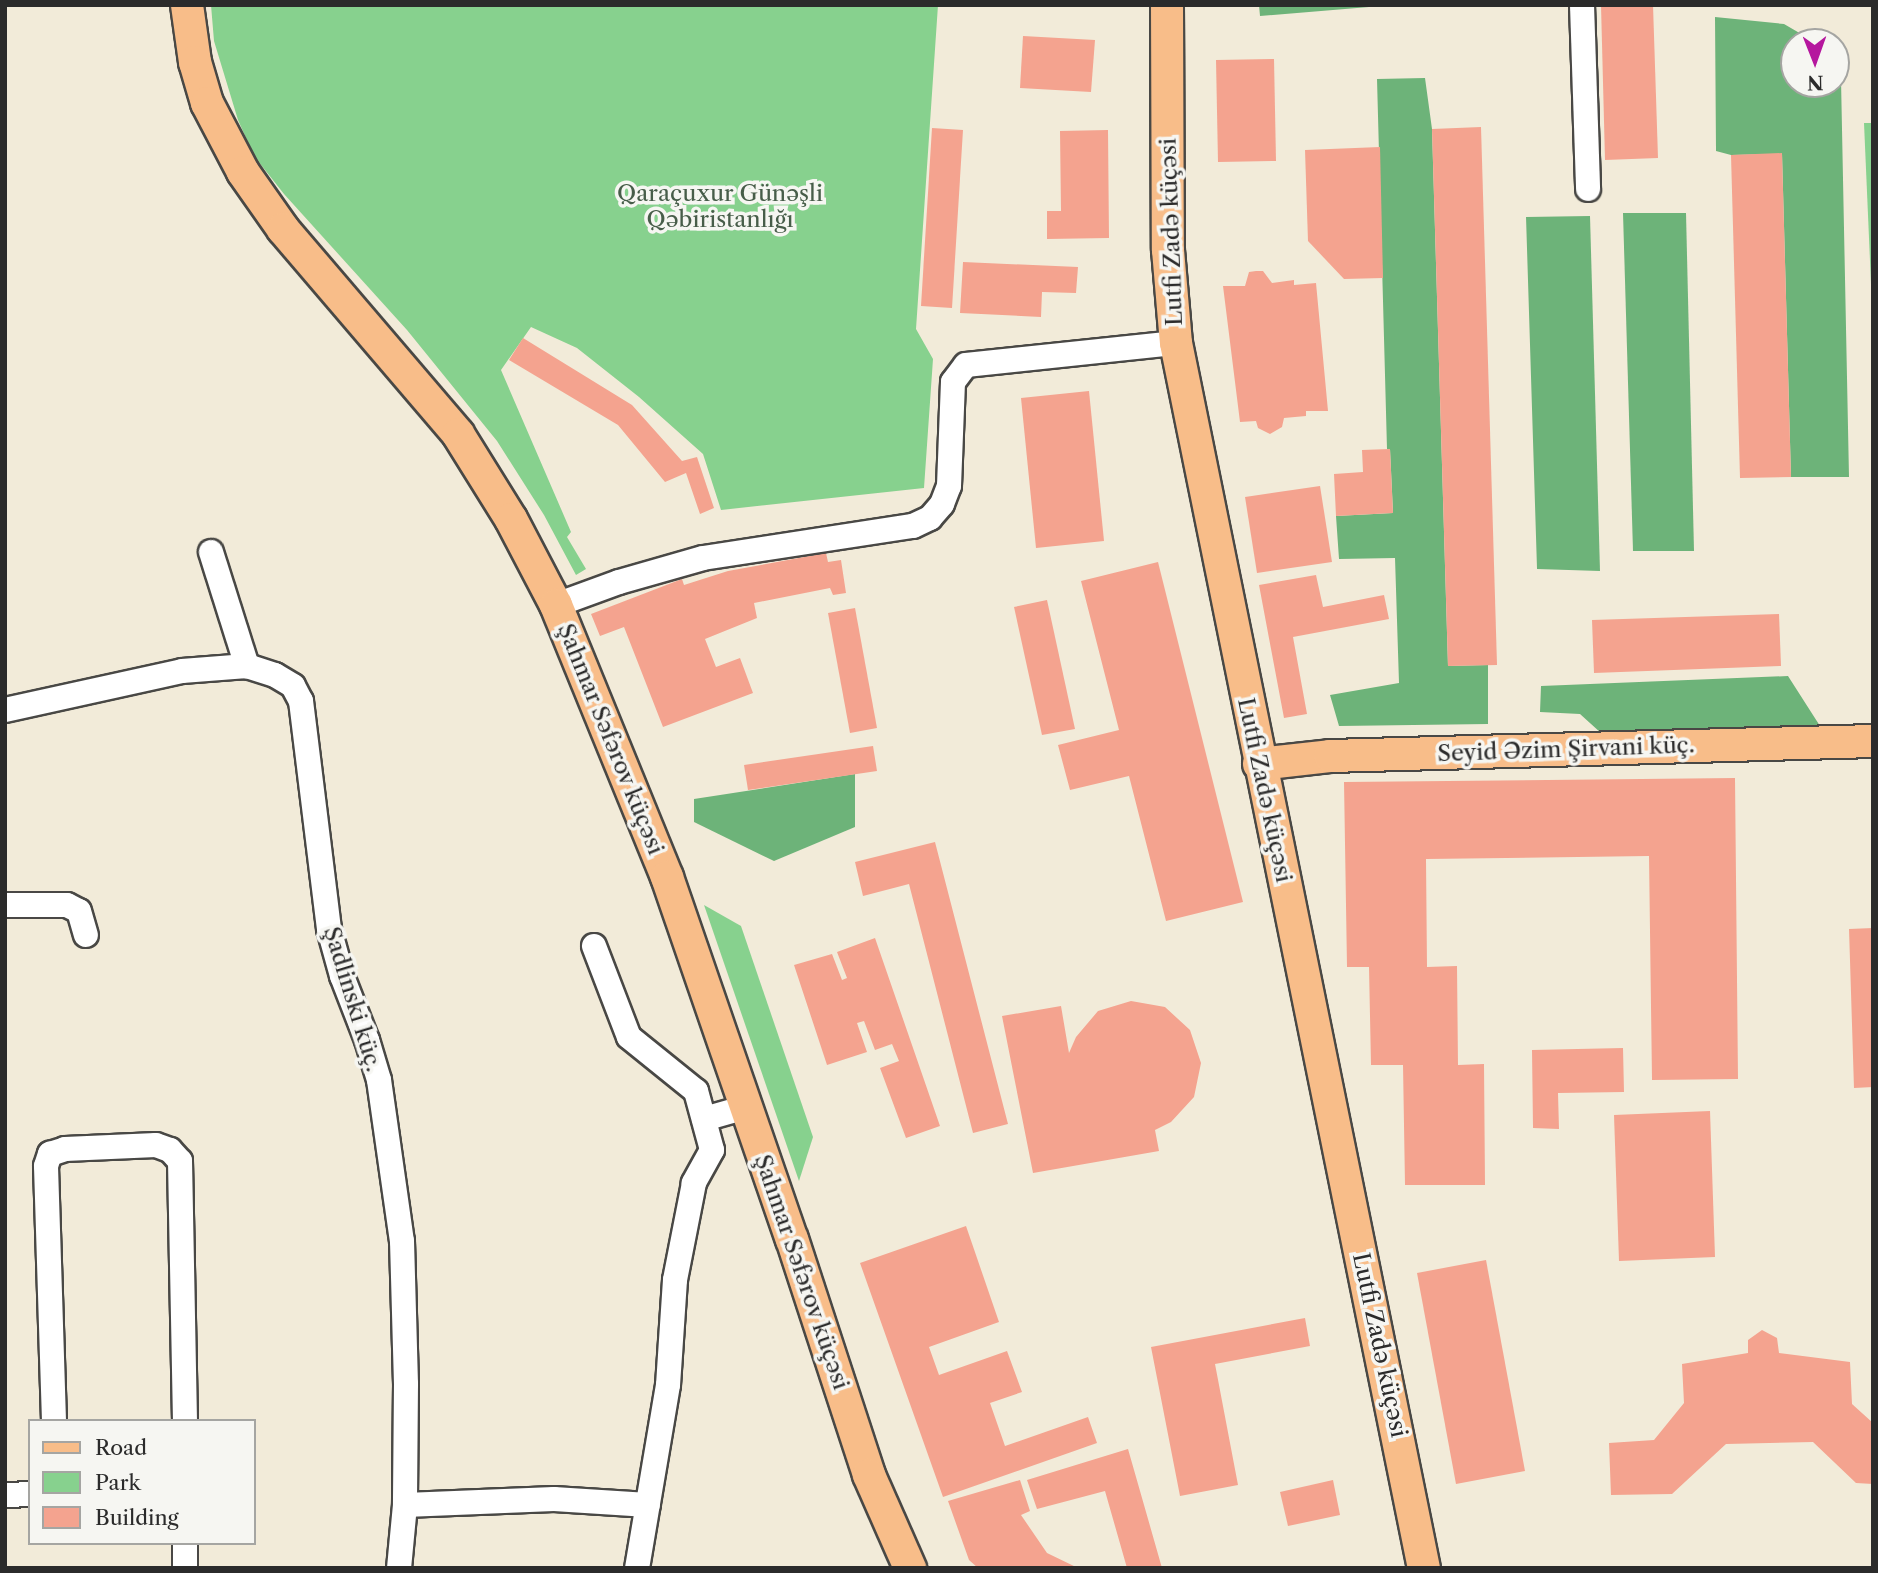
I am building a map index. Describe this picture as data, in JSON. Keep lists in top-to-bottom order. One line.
{"streets":{"main road":["Lutfi Zadə küçəsi","Şahmar Səfərov küçəsi","Seyid Əzim Şirvani küç."],"street":["Şadlinski küç."]},"crossings":[["Lutfi Zadə küçəsi","Seyid Əzim Şirvani küç."]],"parks":["Qaraçuxur Günəşli Qəbiristanlığı"],"legend":["Road","Park","Building"],"north":"bottom"}
